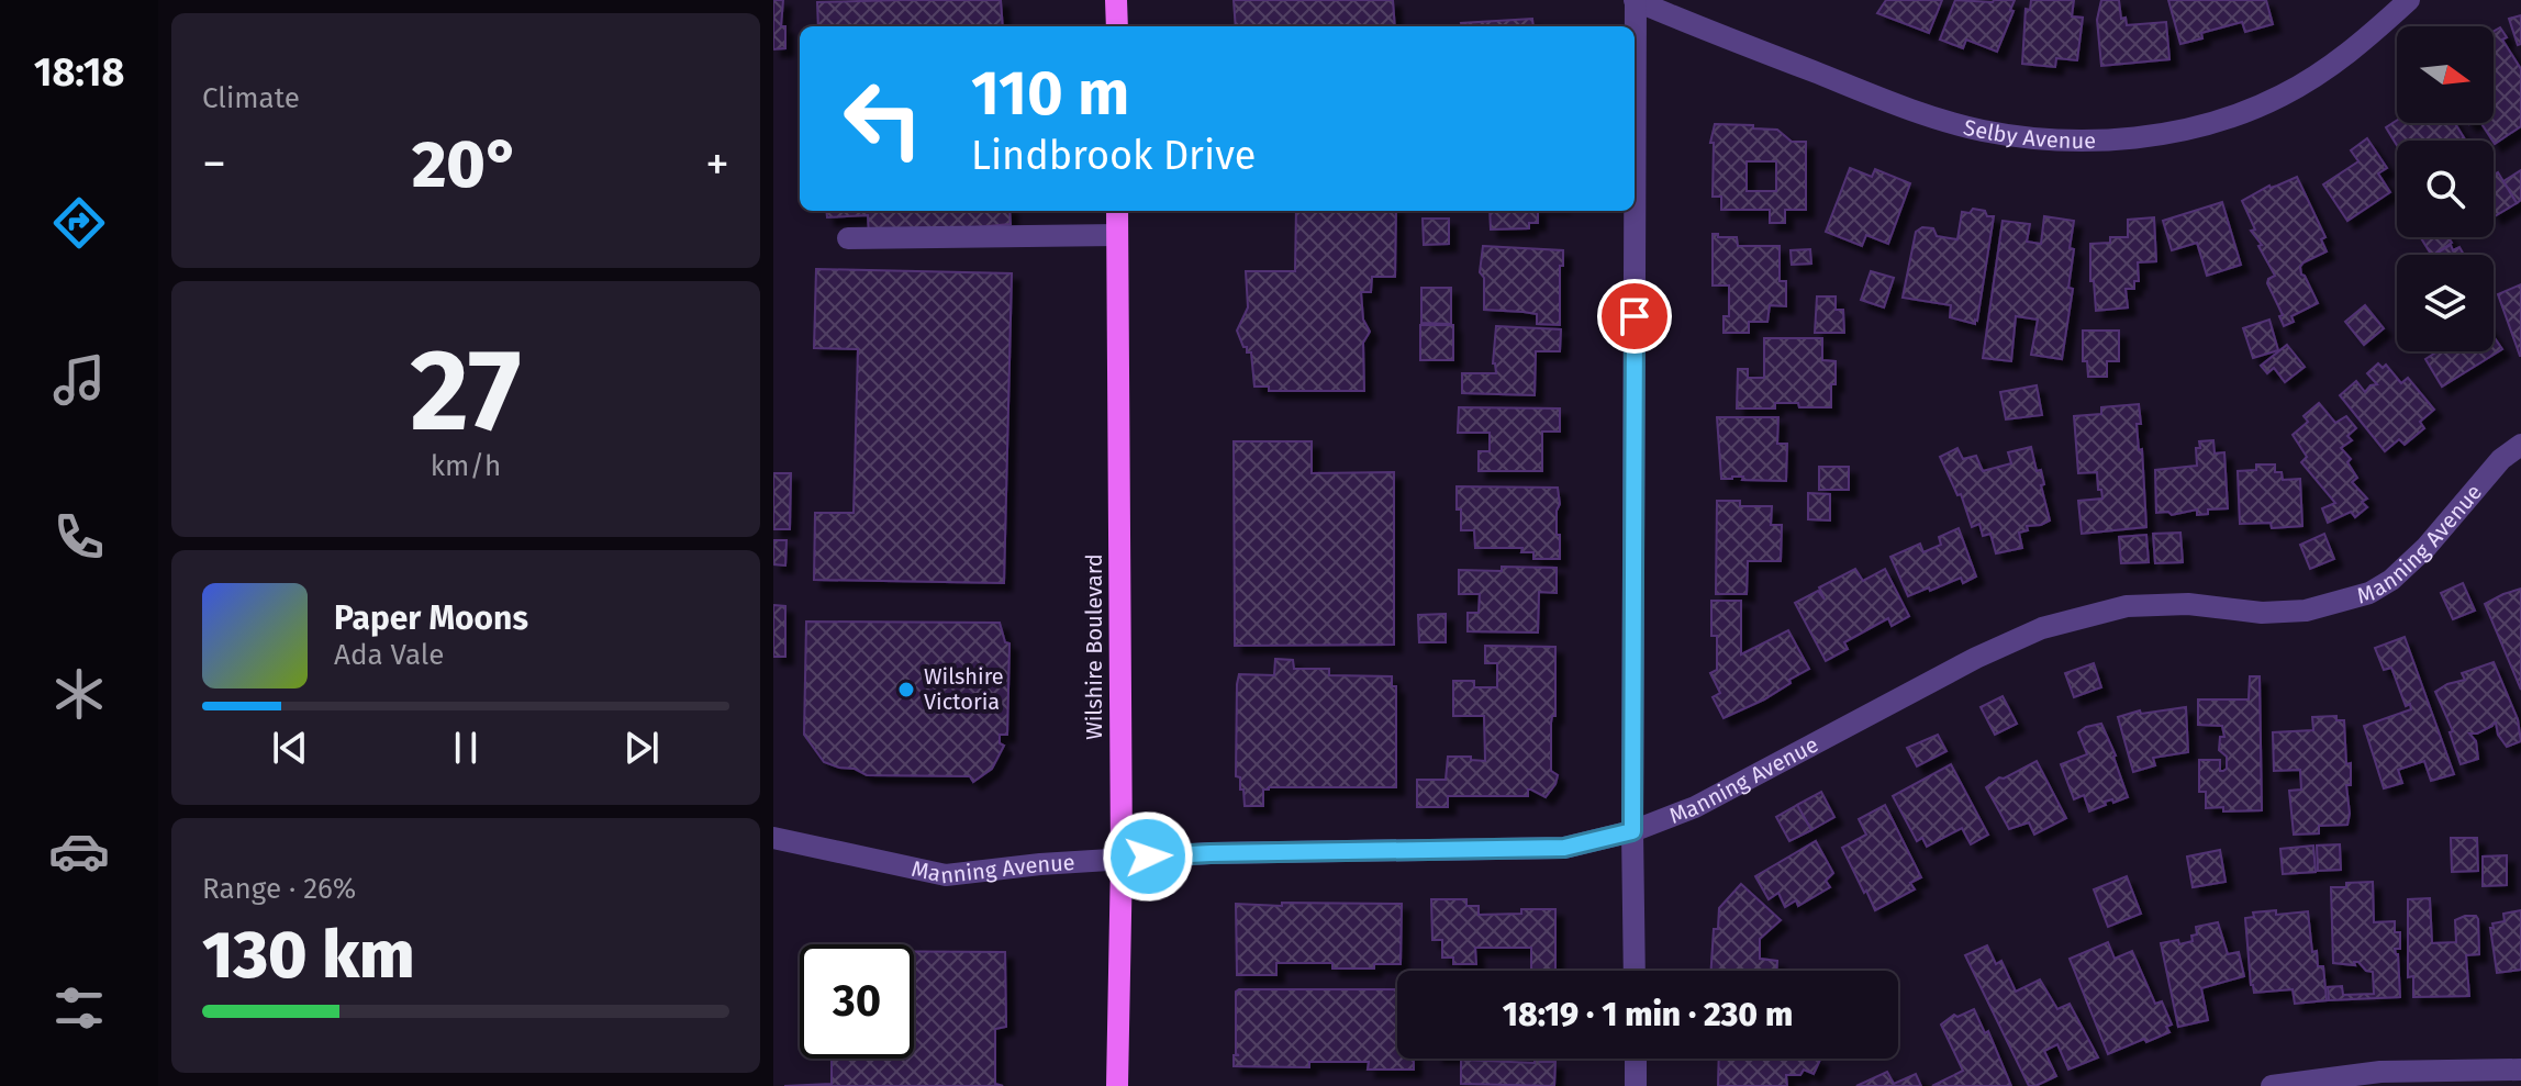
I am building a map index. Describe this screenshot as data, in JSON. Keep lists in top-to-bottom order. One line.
{"streets":{"main road":["Wilshire Boulevard"],"street":["Selby Avenue","Manning Avenue"]},"crossings":[["Manning Avenue","Wilshire Boulevard"]],"places":["Wilshire Victoria"],"north":"right","page":{"tabs":"18:18","tile":["Climate",["27","km/h"],["Range · 26%","130 km"]],"turn":["110 m","Lindbrook Drive"],"heat":["−","20°","+"],"song":["Paper Moons","Ada Vale"],"limit":"30","trip":"18:19 · 1 min · 230 m"}}
